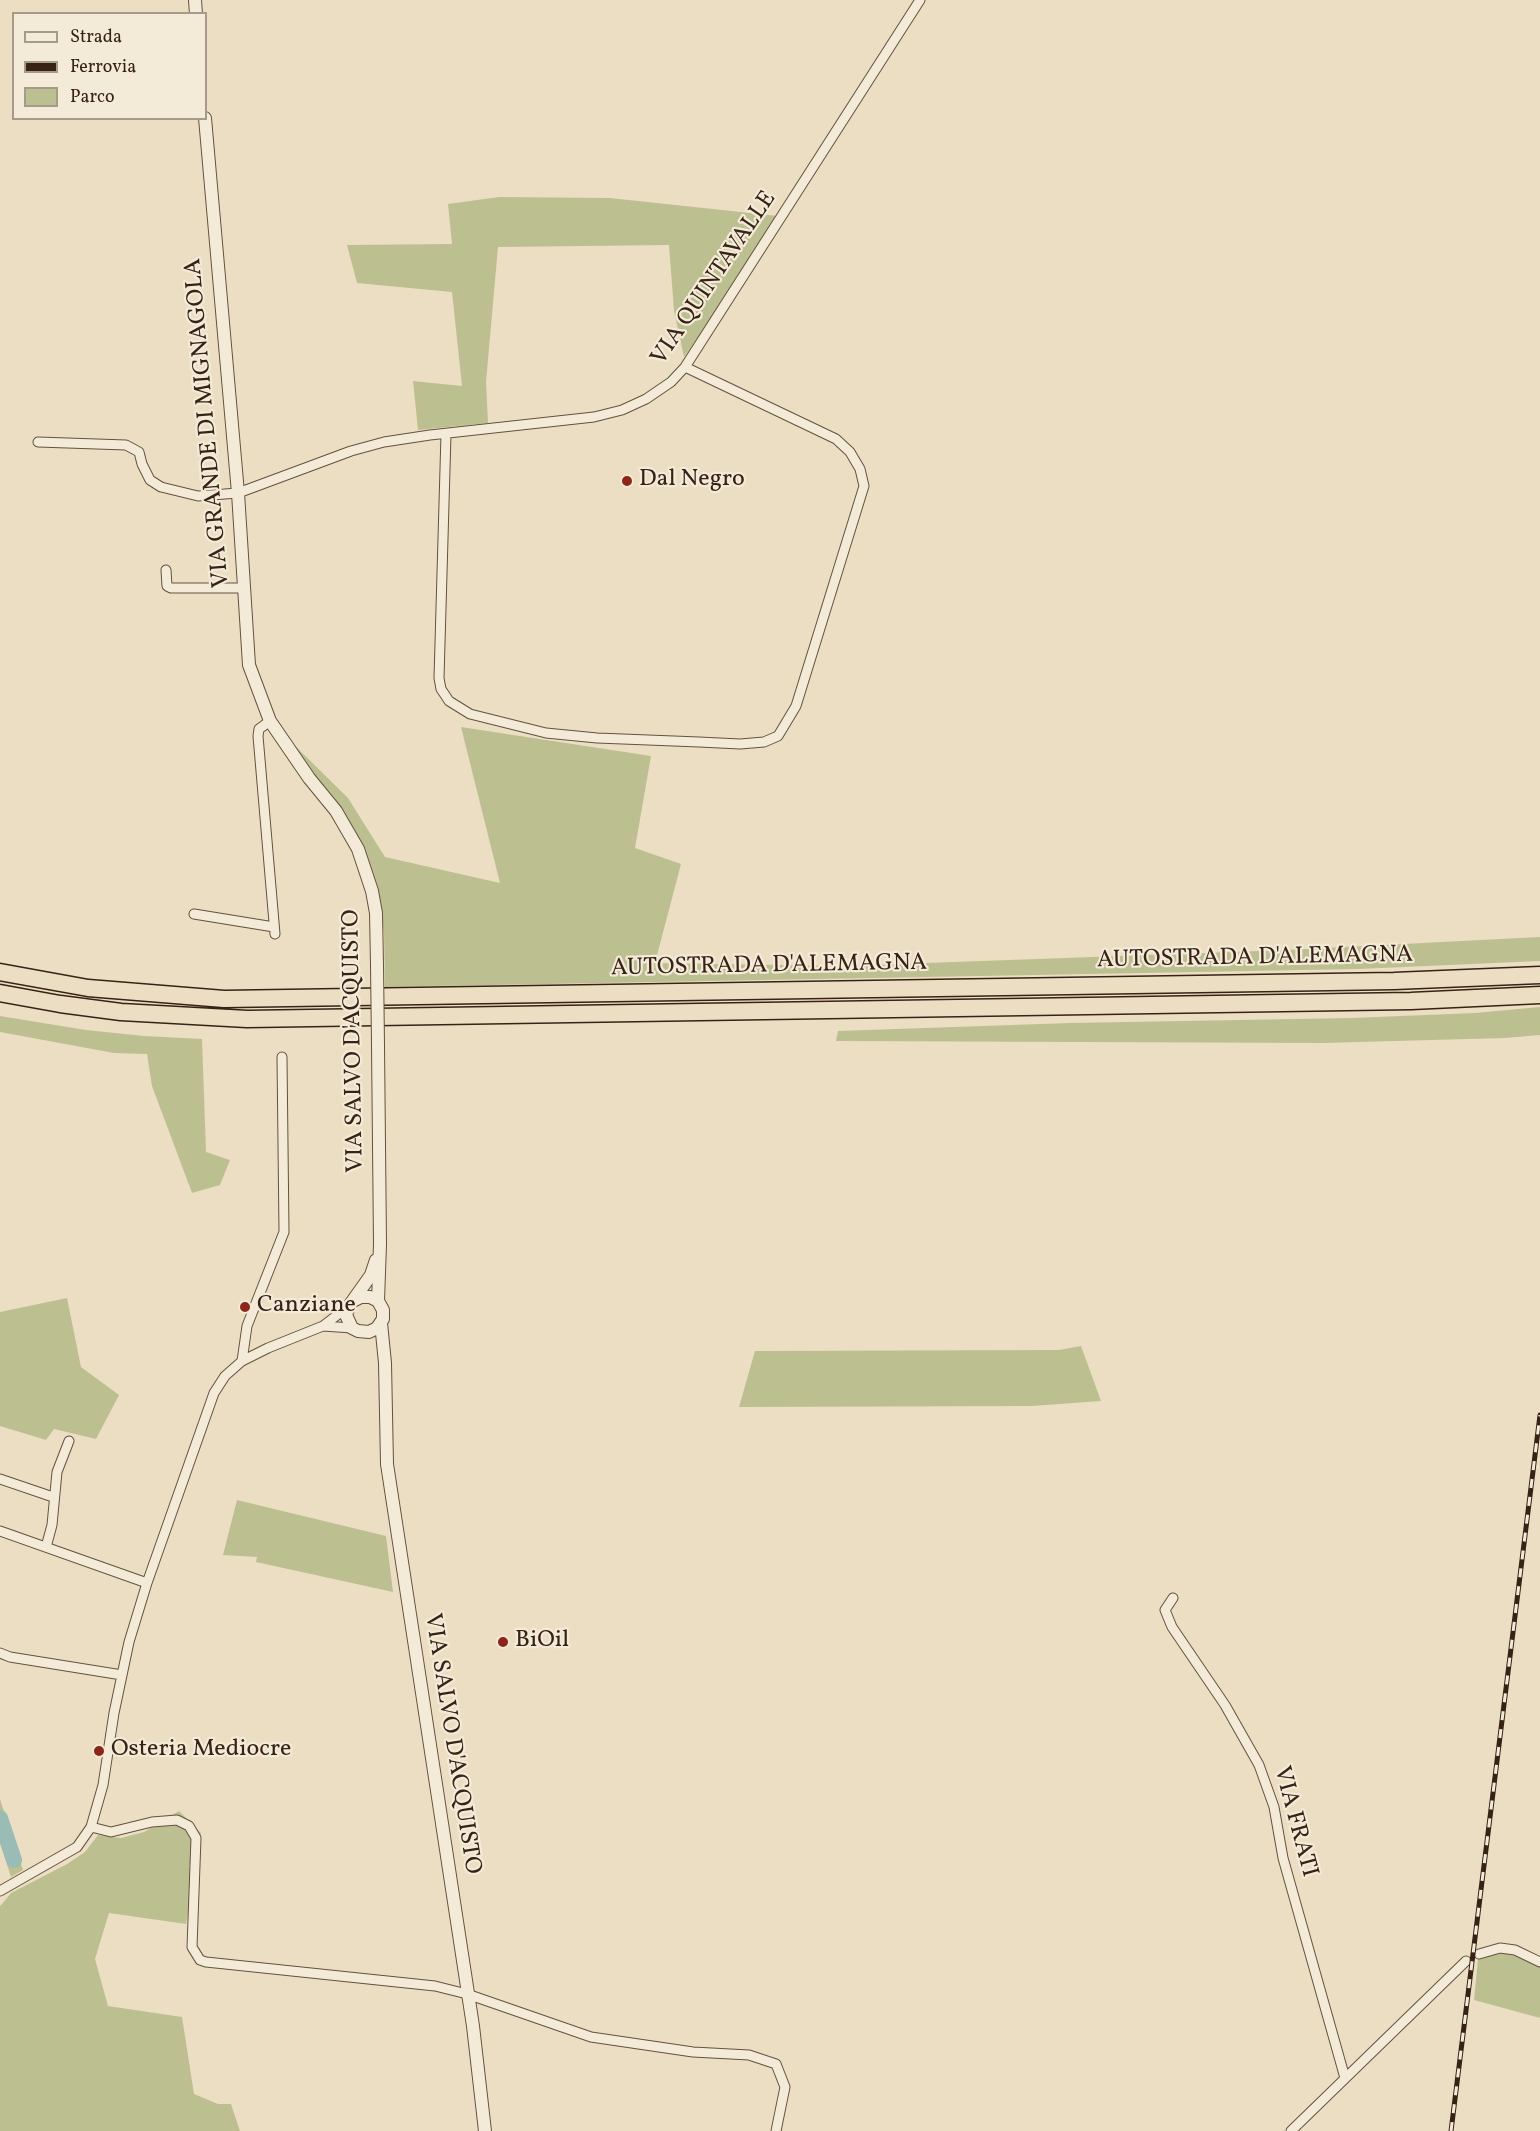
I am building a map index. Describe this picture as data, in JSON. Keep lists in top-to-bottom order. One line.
{"streets":{"highway":["AUTOSTRADA D'ALEMAGNA"],"street":["VIA QUINTAVALLE","VIA GRANDE DI MIGNAGOLA","VIA SALVO D'ACQUISTO","VIA FRATI"]},"crossings":[["VIA QUINTAVALLE","VIA GRANDE DI MIGNAGOLA"],["VIA GRANDE DI MIGNAGOLA","VIA SALVO D'ACQUISTO"]],"places":["Dal Negro","Canziane","BiOil","Osteria Mediocre"],"legend":["Strada","Ferrovia","Parco"]}
